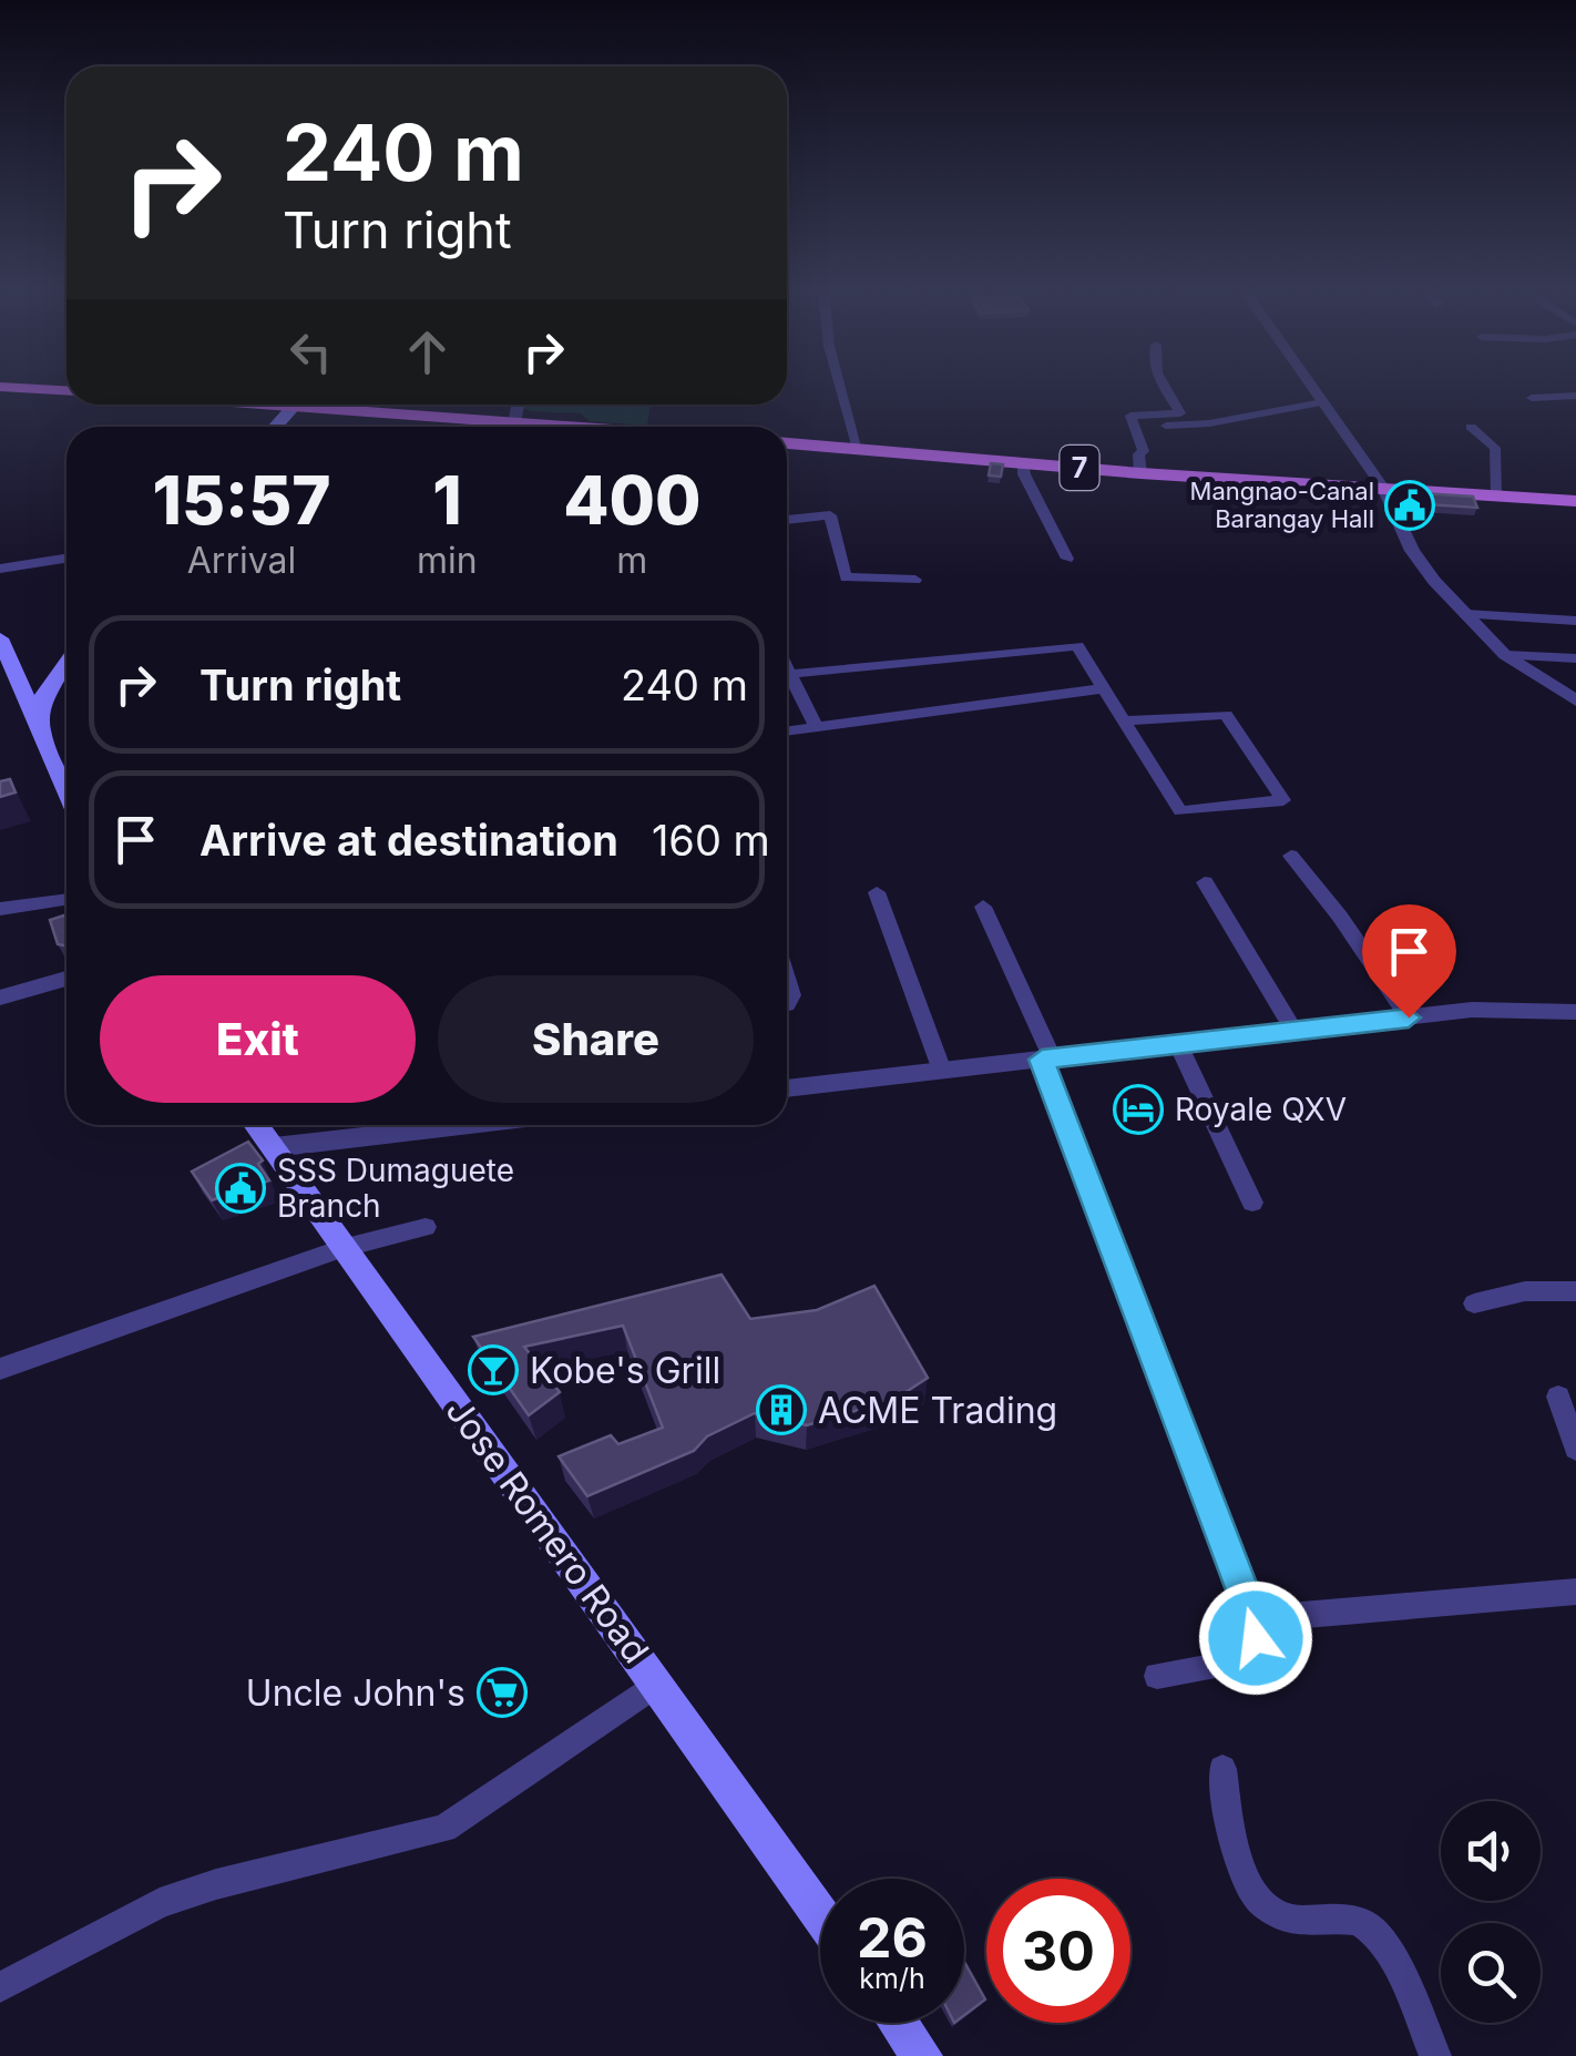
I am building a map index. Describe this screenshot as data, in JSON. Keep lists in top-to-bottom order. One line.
{"streets":{"main road":["7","Jose Romero Road"]},"places":{"public building":["Mangnao-Canal Barangay Hall","SSS Dumaguete Branch"],"hotel":["Royale QXV"],"bar":["Kobe's Grill"],"building":["ACME Trading"],"supermarket":["Uncle John's"]},"page":{"turn":["240 m","Turn right"],"eta":["15:57","Arrival","1","min","400","m"],"list":[{"name":"Turn right","value":"240 m"},{"name":"Arrive at destination","value":"160 m"}],"buttons":["Exit","Share"],"speed":"26 km/h","limit":"30"}}
